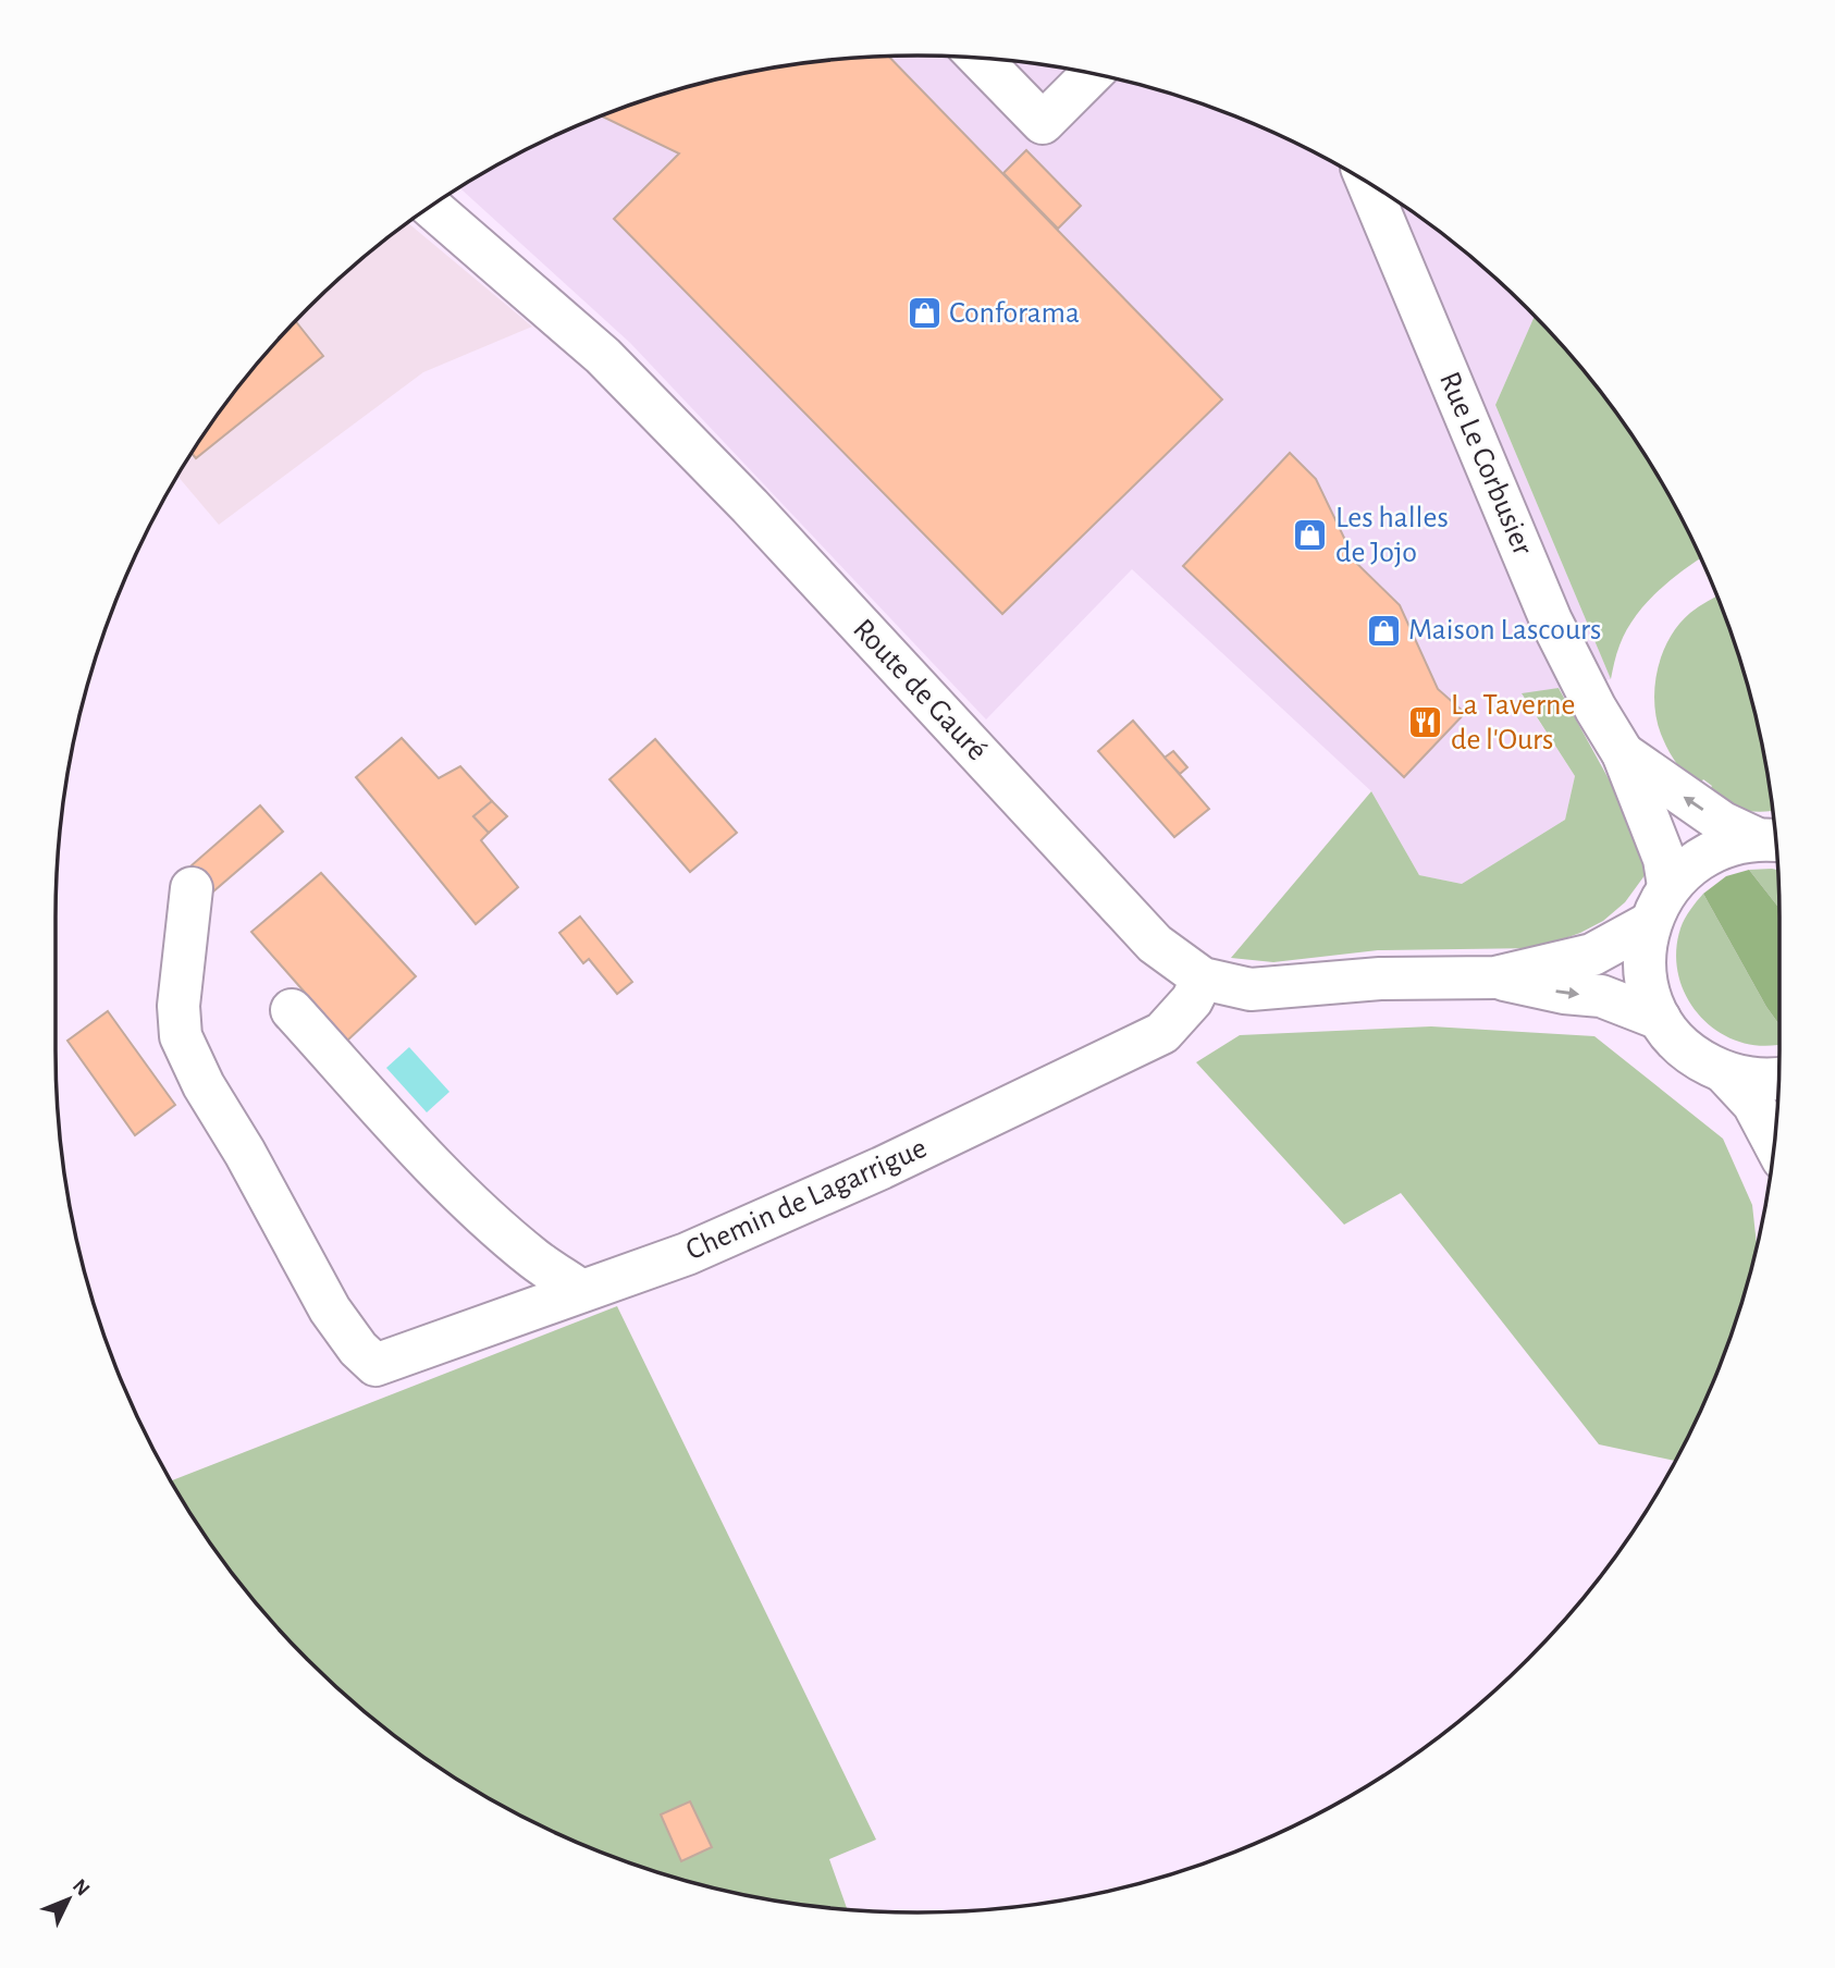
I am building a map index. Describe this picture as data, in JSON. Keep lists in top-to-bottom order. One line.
{"streets":{"street":["Rue Le Corbusier","Route de Gauré","Chemin de Lagarrigue"]},"crossings":[["Route de Gauré","Chemin de Lagarrigue"]],"places":{"shop":["Conforama","Les halles de Jojo","Maison Lascours"],"restaurant":["La Taverne de l'Ours"]},"north":"top right"}
